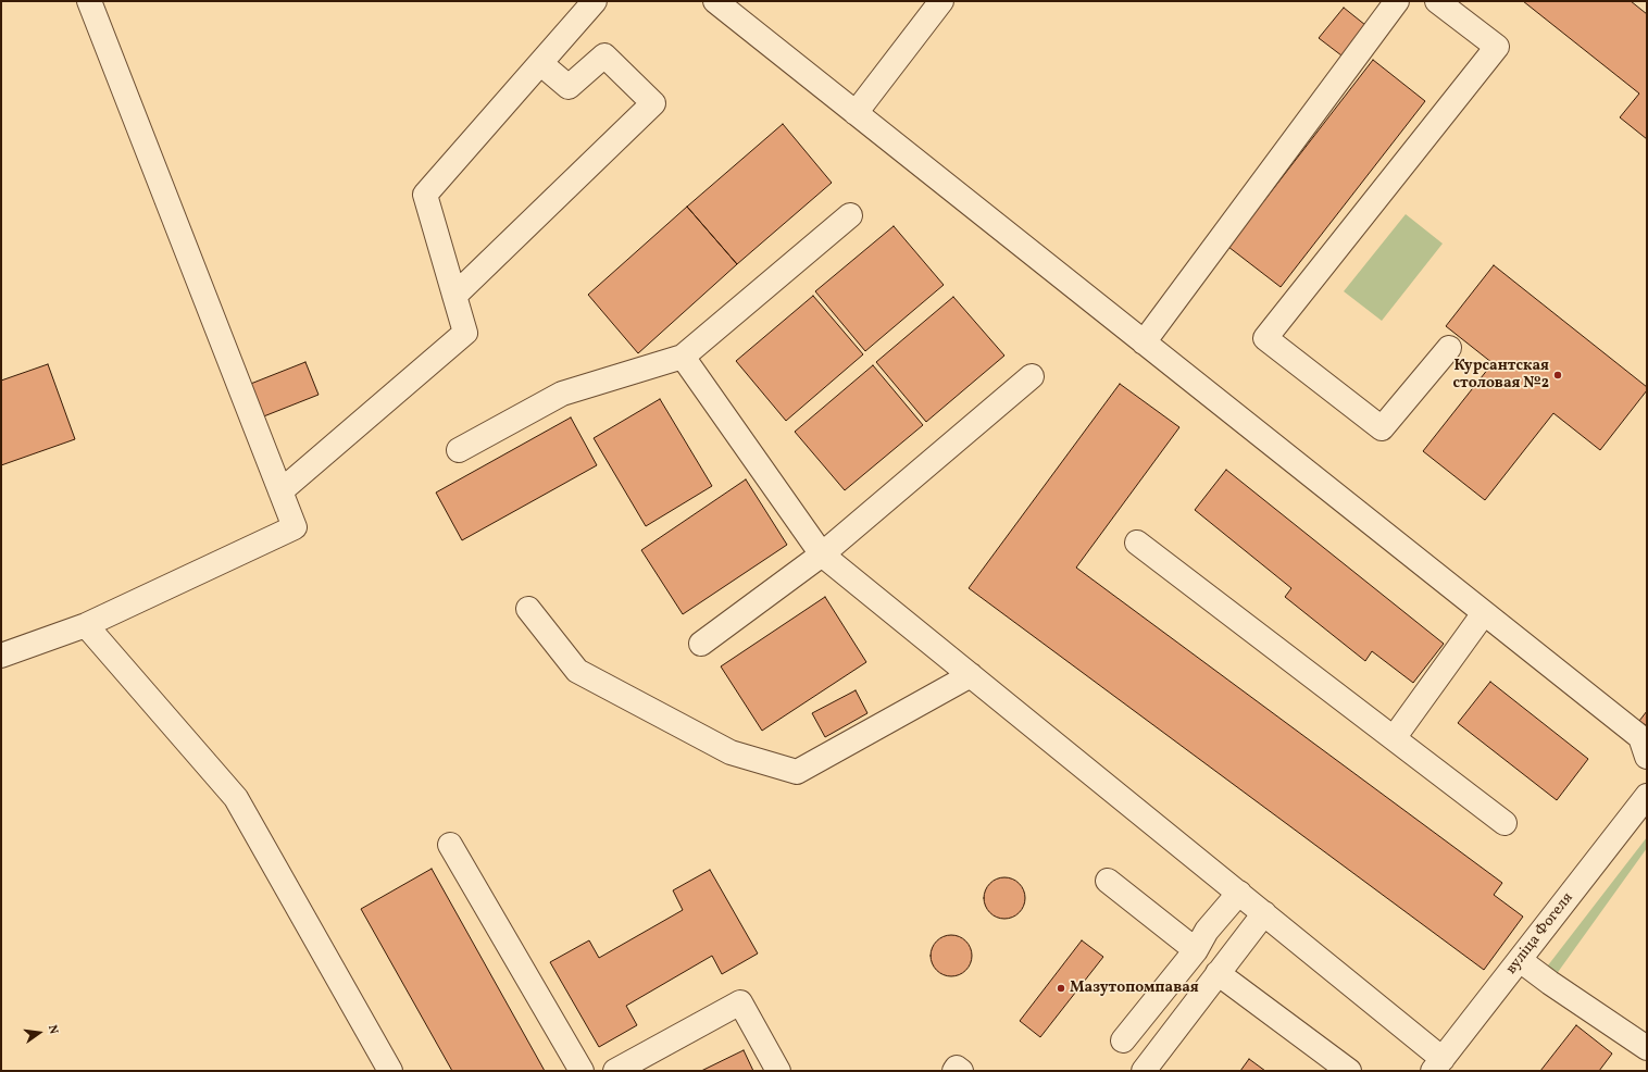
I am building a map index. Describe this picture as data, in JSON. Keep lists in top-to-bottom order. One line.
{"streets":{"street":["вуліца Фогеля"]},"places":["Курсантская столовая №2","Мазутопомпавая"],"north":"right"}
